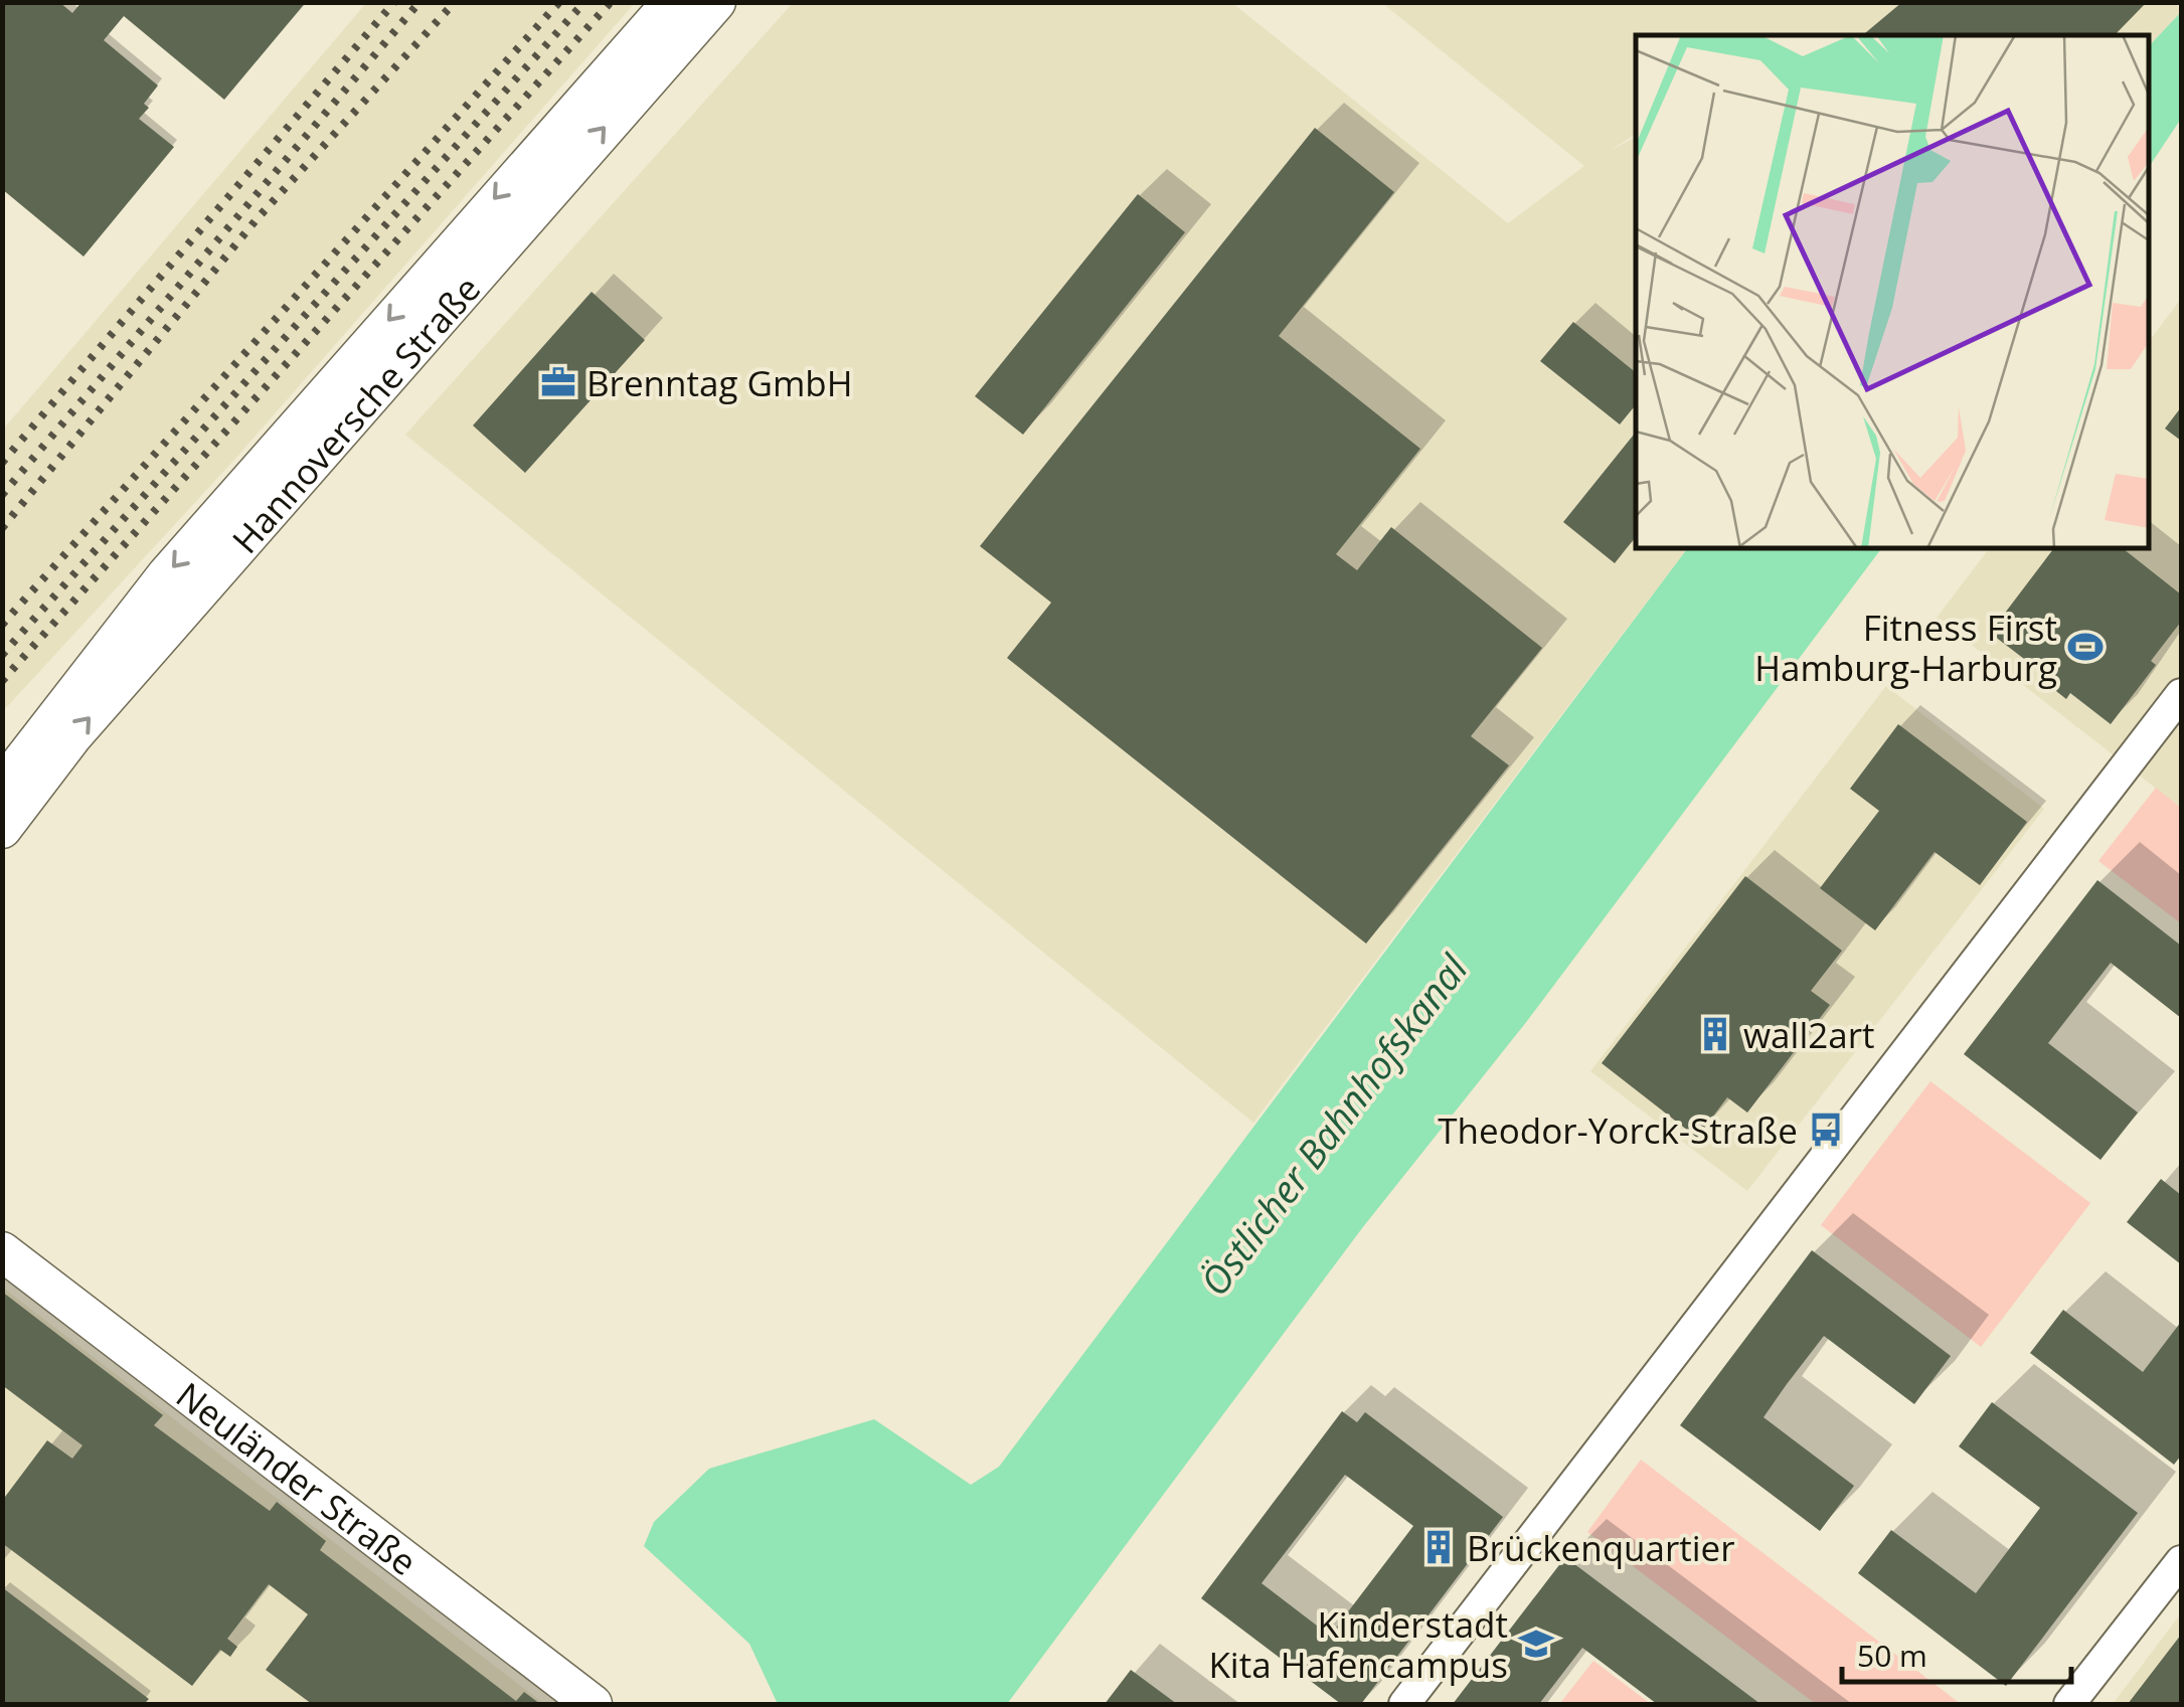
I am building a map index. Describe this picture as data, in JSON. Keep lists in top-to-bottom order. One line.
{"streets":{"main road":["Hannoversche Straße","Neuländer Straße"]},"water":["Östlicher Bahnhofskanal"],"places":{"office":["Brenntag GmbH"],"sports":["Fitness First Hamburg-Harburg"],"building":["wall2art","Brückenquartier"],"bus stop":["Theodor-Yorck-Straße"],"school or university":["Kinderstadt Kita Hafencampus"]},"scale_bar":"50 m"}
